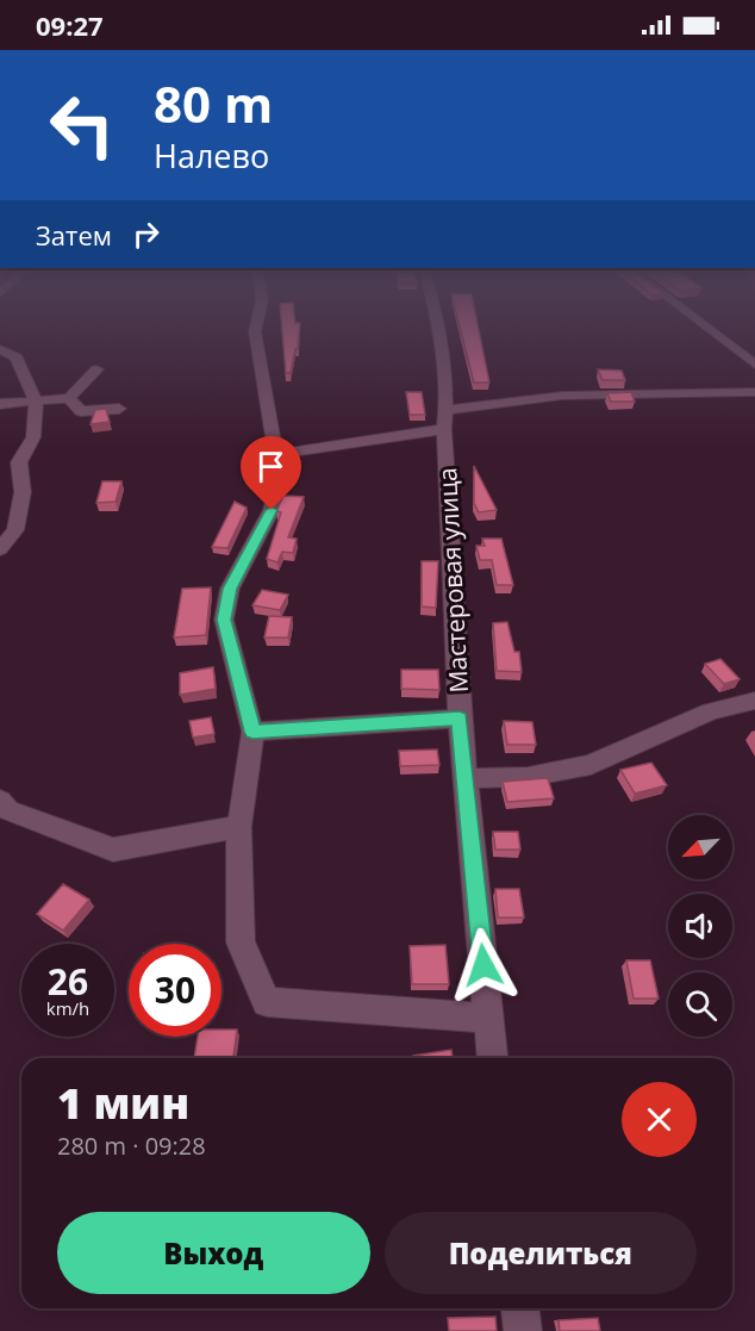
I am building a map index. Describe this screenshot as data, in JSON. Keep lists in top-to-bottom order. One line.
{"streets":{"street":["Мастеровая улица"]},"north":"bottom left","page":{"status":"09:27","turn":["80 m","Налево"],"then":"Затем","speed":"26 km/h","limit":"30","heading":["1 мин","280 m · 09:28"],"buttons":["Выход","Поделиться"]}}
